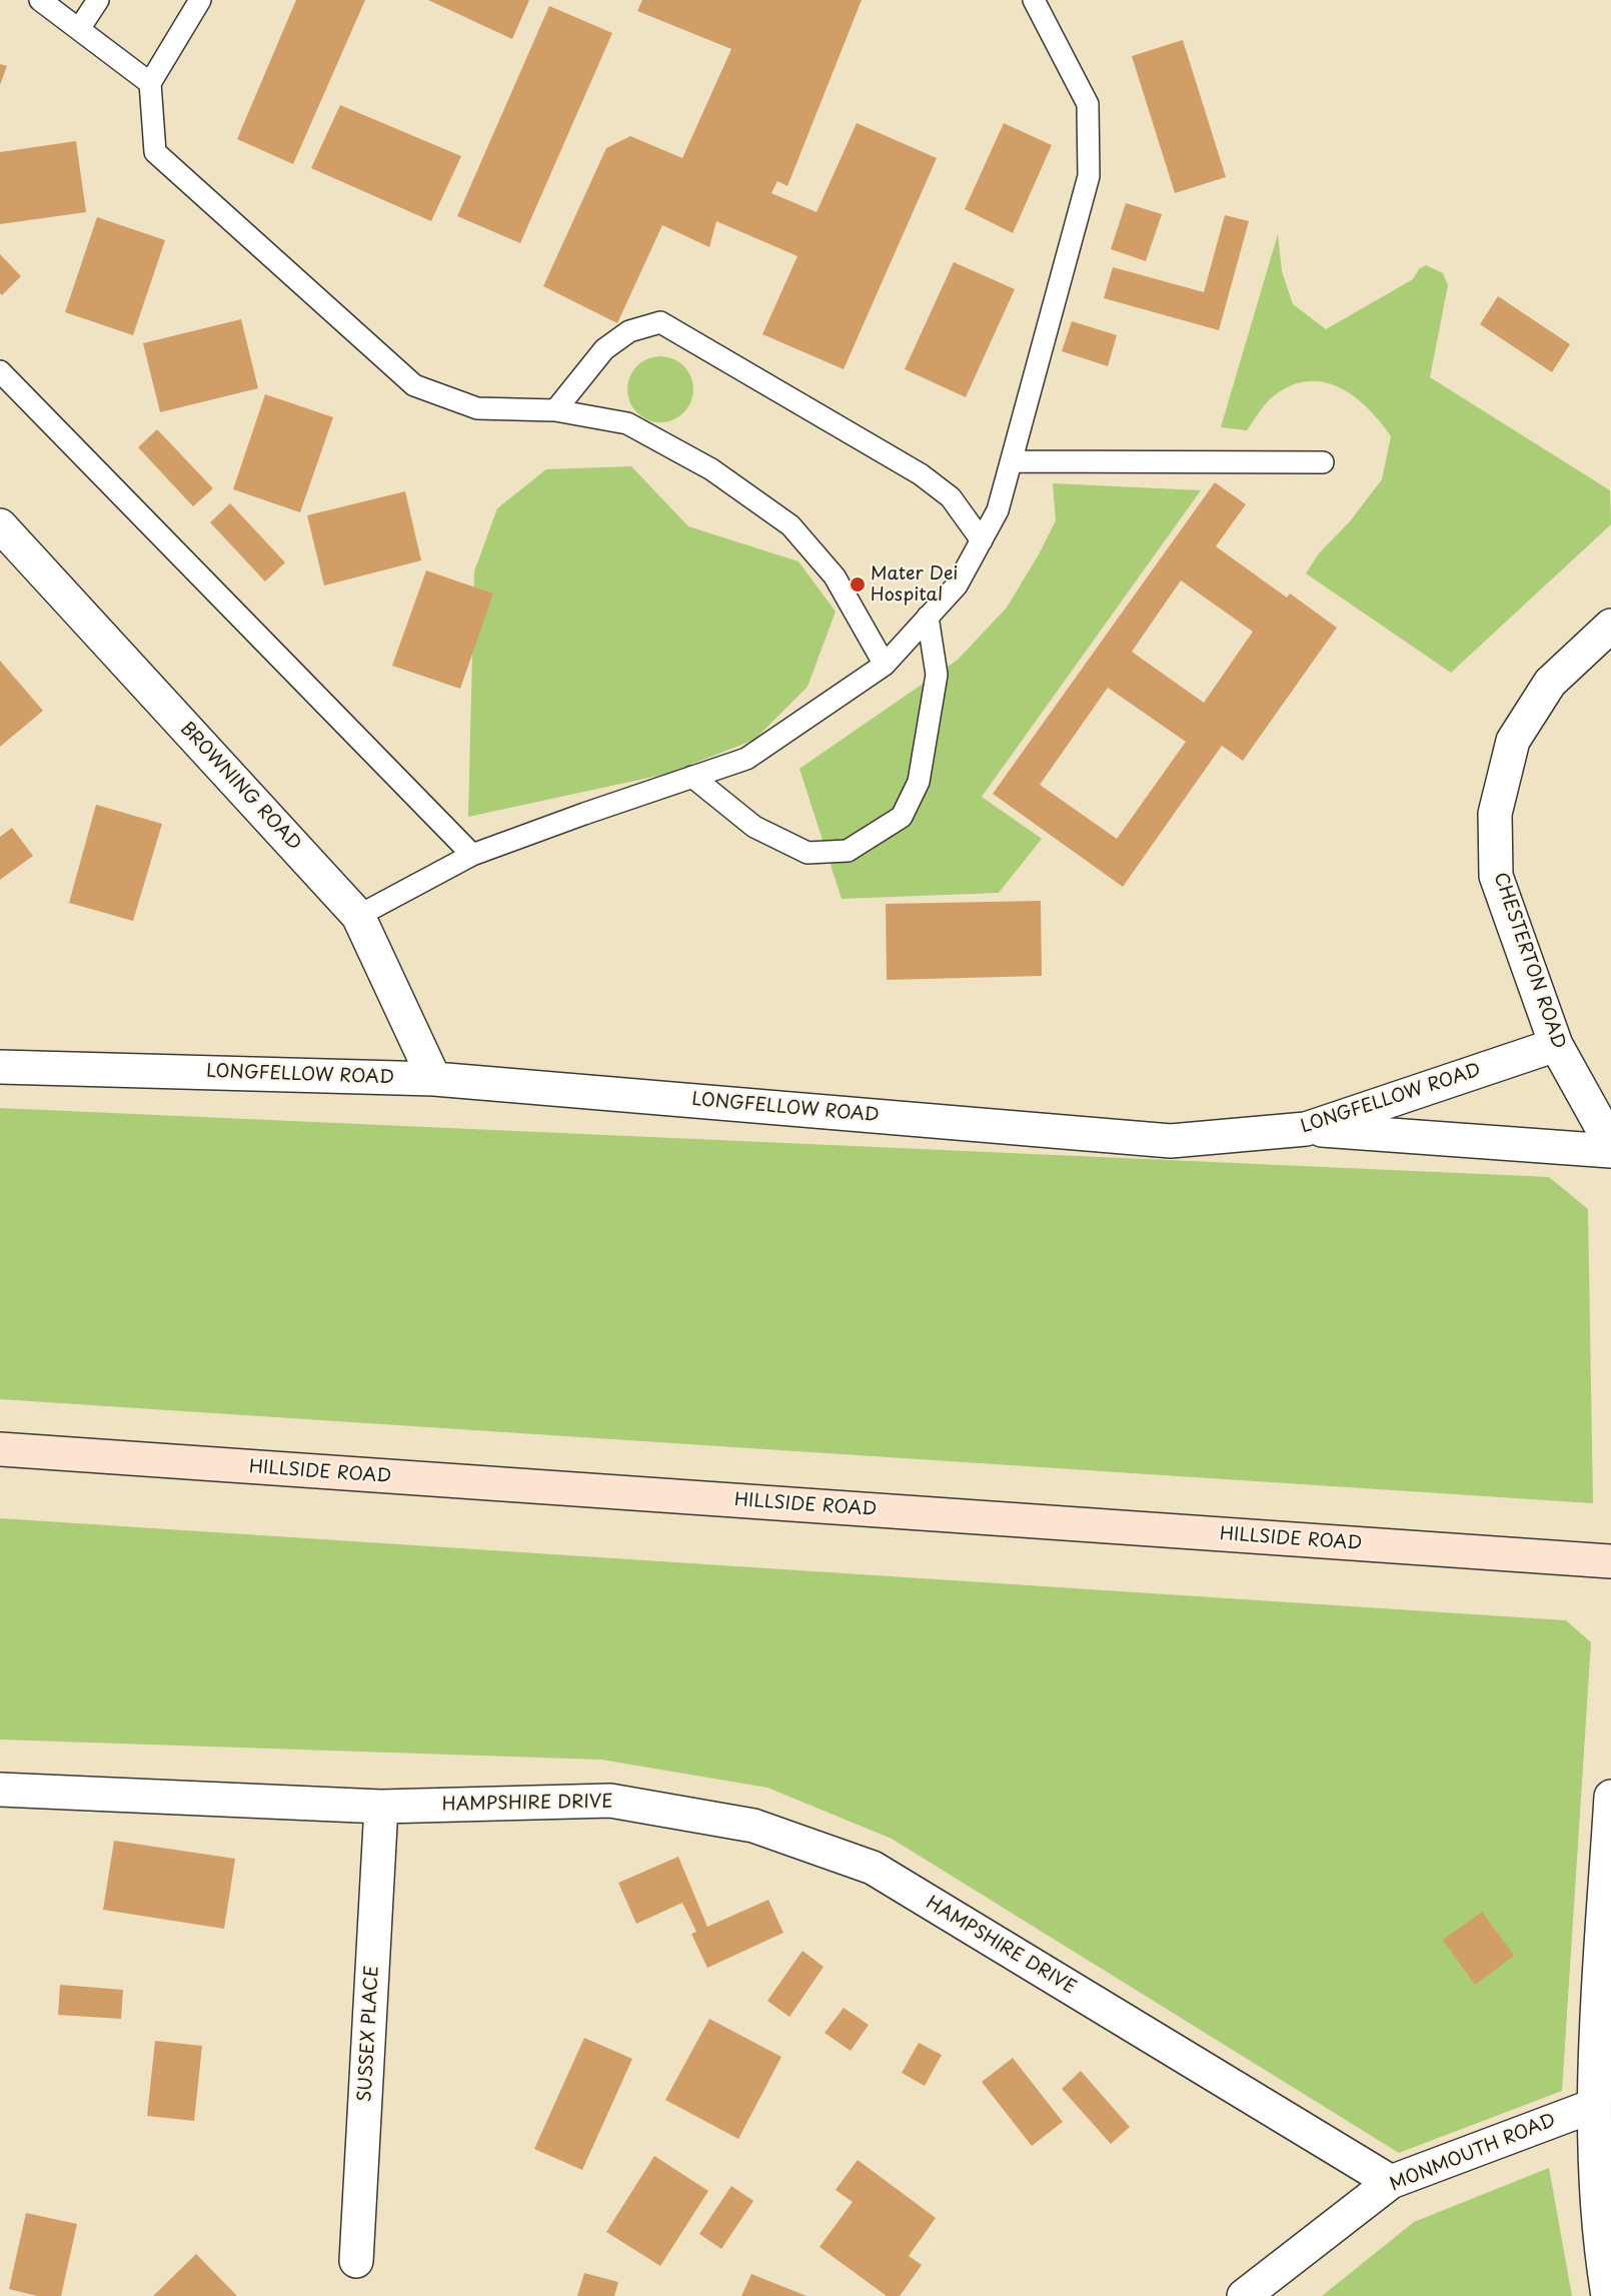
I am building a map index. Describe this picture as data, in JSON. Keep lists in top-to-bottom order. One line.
{"streets":{"main road":["HILLSIDE ROAD"],"street":["BROWNING ROAD","CHESTERTON ROAD","LONGFELLOW ROAD","HAMPSHIRE DRIVE","SUSSEX PLACE","MONMOUTH ROAD"]},"crossings":[["BROWNING ROAD","LONGFELLOW ROAD"],["CHESTERTON ROAD","LONGFELLOW ROAD"],["HAMPSHIRE DRIVE","SUSSEX PLACE"],["HAMPSHIRE DRIVE","MONMOUTH ROAD"]],"places":["Mater Dei Hospital"]}
